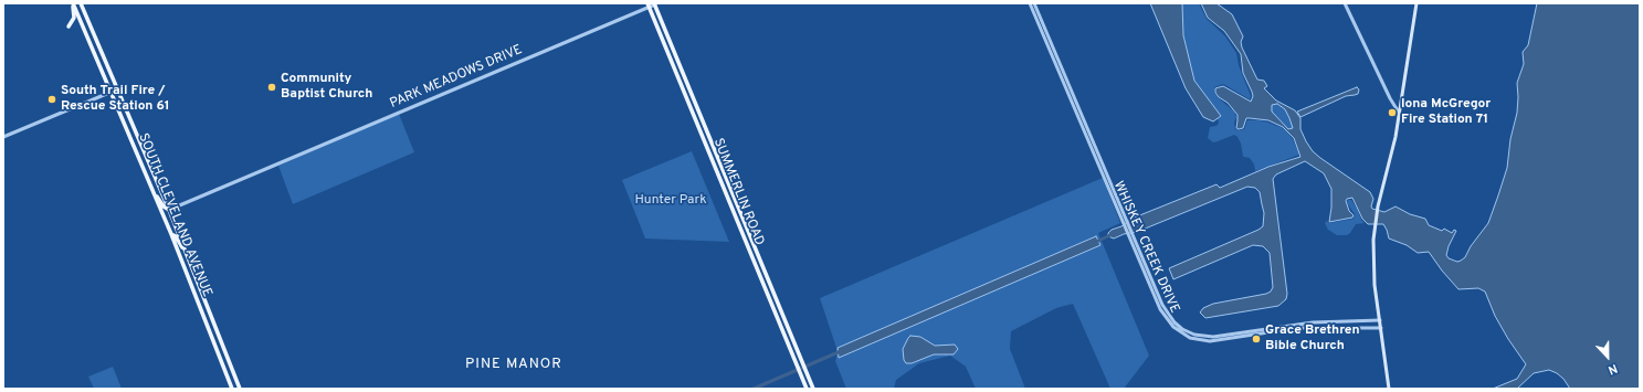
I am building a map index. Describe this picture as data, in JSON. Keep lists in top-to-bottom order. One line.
{"streets":{"main road":["SUMMERLIN ROAD","SOUTH CLEVELAND AVENUE"],"street":["PARK MEADOWS DRIVE","WHISKEY CREEK DRIVE"]},"crossings":[["PARK MEADOWS DRIVE","SUMMERLIN ROAD"],["PARK MEADOWS DRIVE","SOUTH CLEVELAND AVENUE"]],"districts":["PINE MANOR"],"parks":["Hunter Park"],"places":["Community Baptist Church","South Trail Fire / Rescue Station 61","Iona McGregor Fire Station 71","Grace Brethren Bible Church"],"north":"bottom"}
